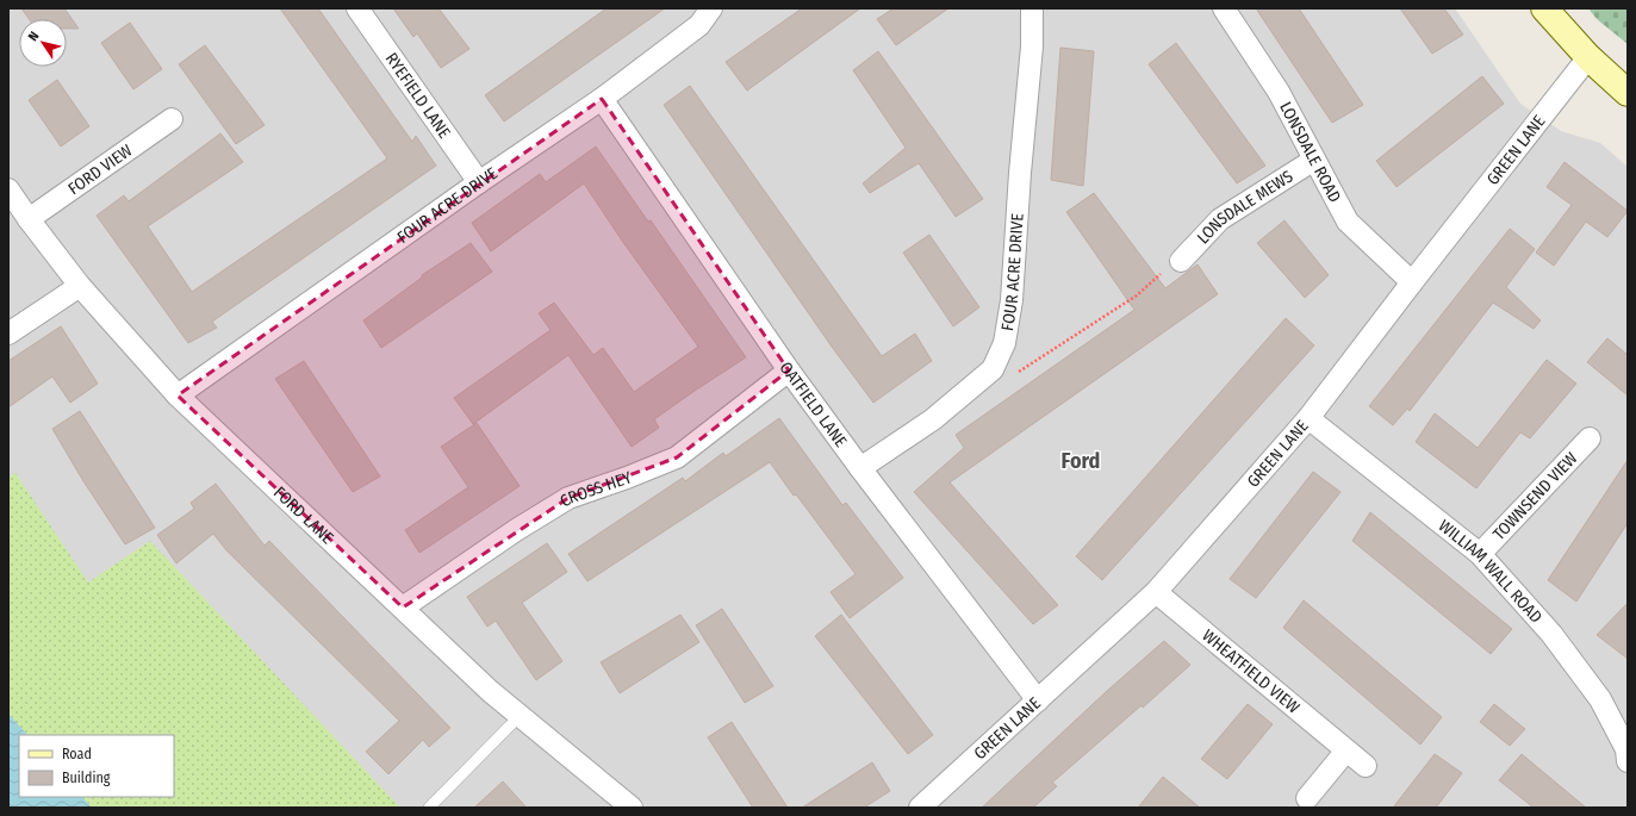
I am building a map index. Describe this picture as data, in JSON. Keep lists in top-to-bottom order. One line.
{"streets":{"street":["RYEFIELD LANE","GREEN LANE","LONSDALE ROAD","FORD VIEW","FOUR ACRE DRIVE","LONSDALE MEWS","OATFIELD LANE","CROSS HEY","TOWNSEND VIEW","FORD LANE","WILLIAM WALL ROAD","WHEATFIELD VIEW"]},"crossings":[["RYEFIELD LANE","FOUR ACRE DRIVE"],["GREEN LANE","LONSDALE ROAD"],["GREEN LANE","OATFIELD LANE"],["GREEN LANE","WILLIAM WALL ROAD"],["GREEN LANE","WHEATFIELD VIEW"],["LONSDALE ROAD","LONSDALE MEWS"],["FORD VIEW","FORD LANE"],["FOUR ACRE DRIVE","OATFIELD LANE"],["FOUR ACRE DRIVE","FORD LANE"],["OATFIELD LANE","CROSS HEY"],["CROSS HEY","FORD LANE"],["TOWNSEND VIEW","WILLIAM WALL ROAD"]],"districts":["Ford"],"legend":["Road","Building"],"north":"top left"}
